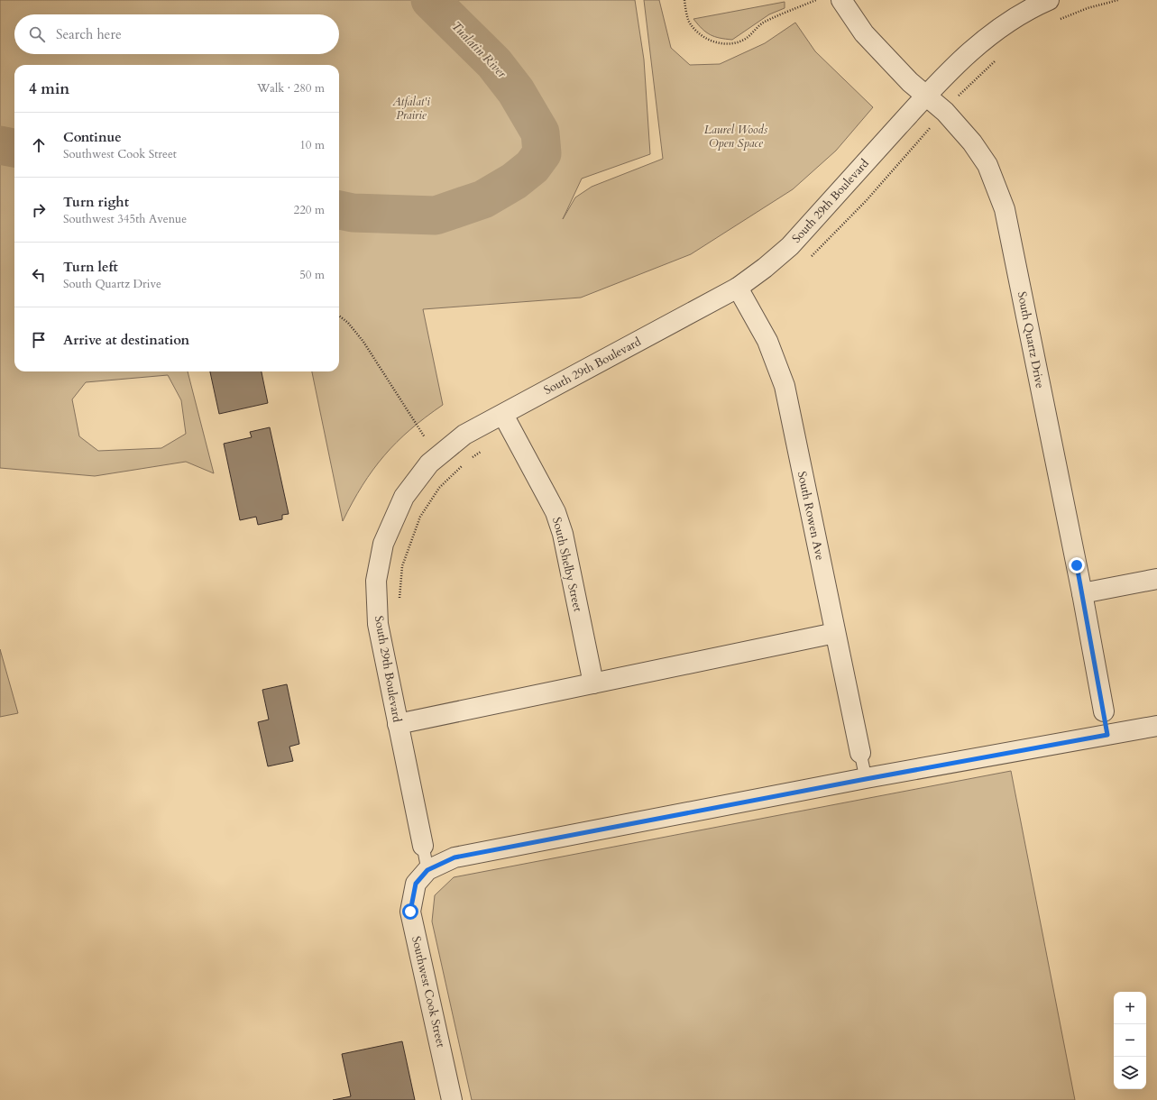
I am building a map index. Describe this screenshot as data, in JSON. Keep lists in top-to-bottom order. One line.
{"streets":{"street":["South 29th Boulevard","South Quartz Drive","South Rowen Ave","South Shelby Street","Southwest Cook Street"]},"crossings":[["South 29th Boulevard","South Quartz Drive"],["South 29th Boulevard","South Rowen Ave"],["South 29th Boulevard","South Shelby Street"]],"water":["Tualatin River"],"parks":["Atfalat'i Prairie","Laurel Woods Open Space"],"page":{"search":"Search here","heading":["4 min","Walk · 280 m"],"list":[["Continue","Southwest Cook Street","10 m"],["Turn right","Southwest 345th Avenue","220 m"],["Turn left","South Quartz Drive","50 m"],"Arrive at destination"],"map_buttons":["+","−"]}}
